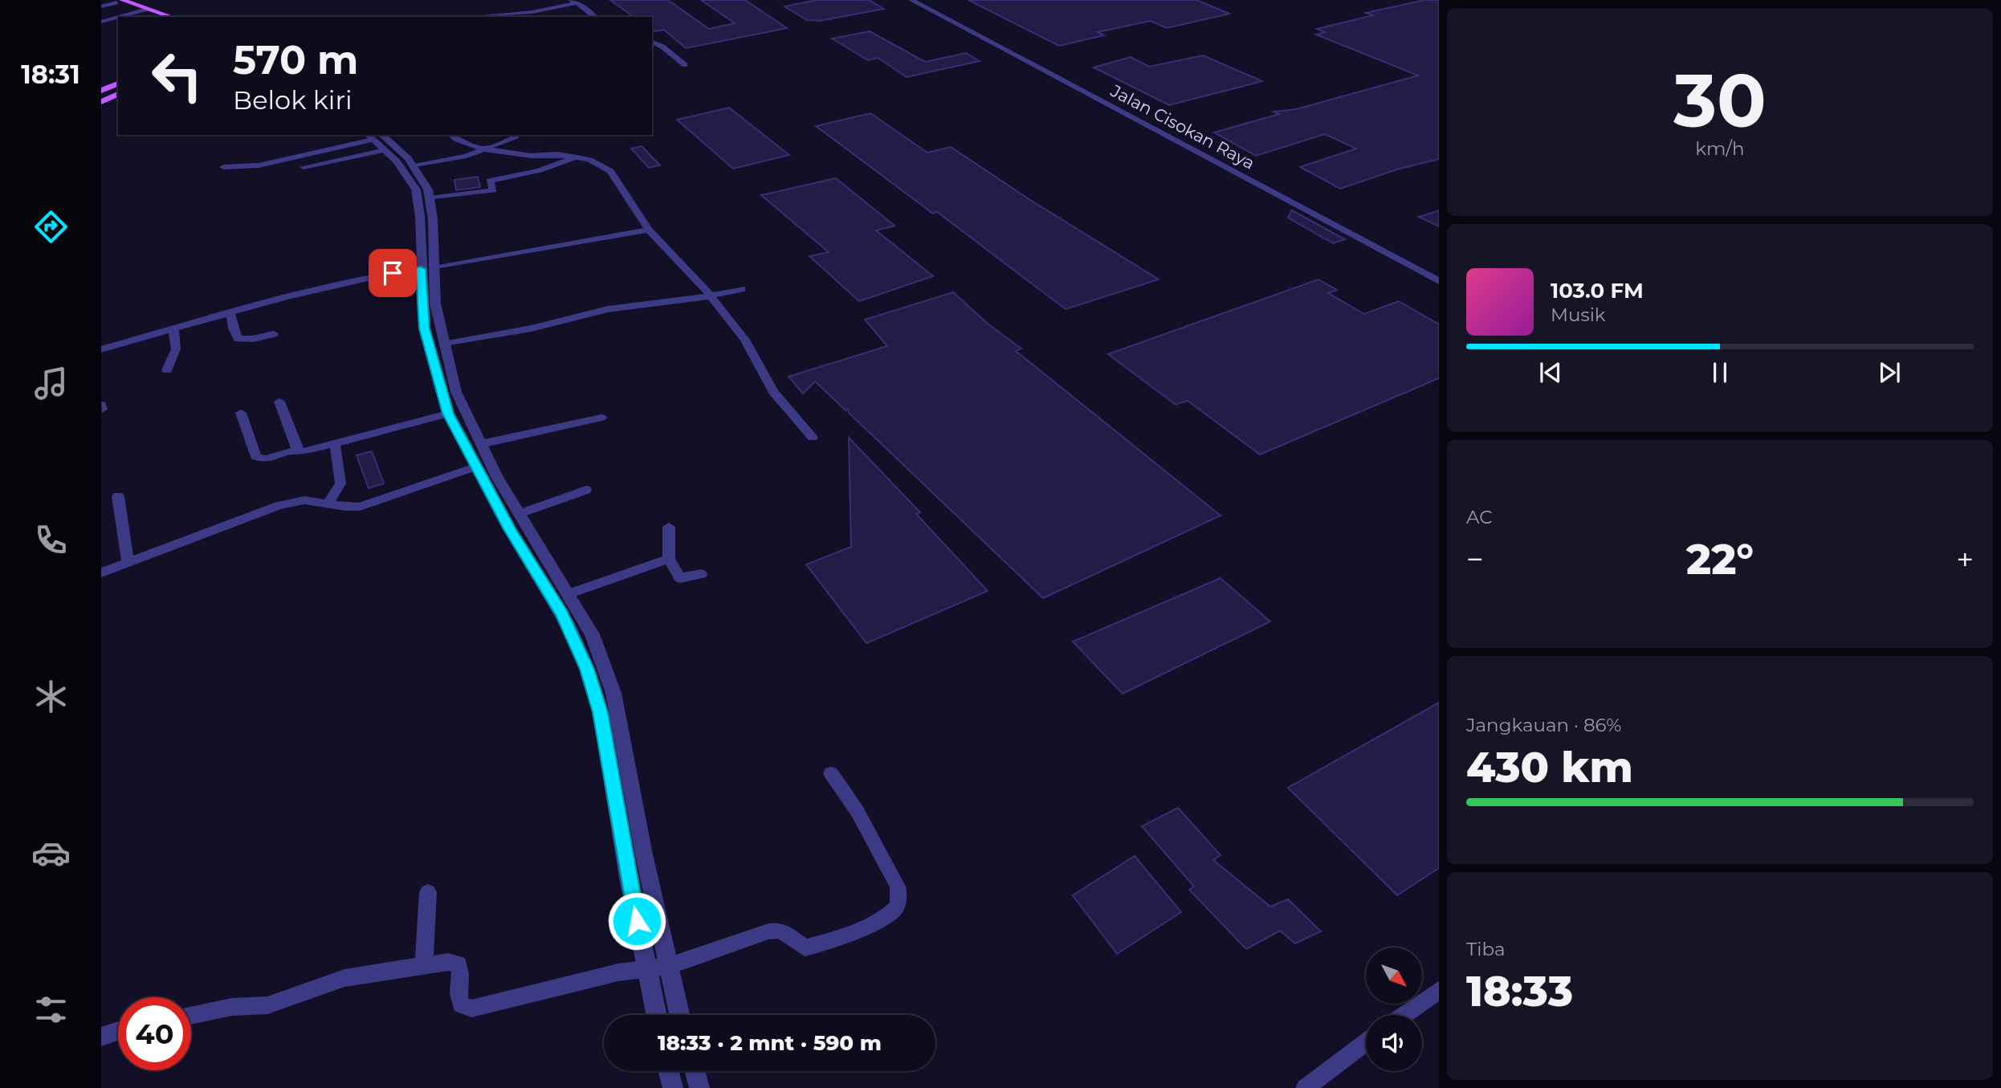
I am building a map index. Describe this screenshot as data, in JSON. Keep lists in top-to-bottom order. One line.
{"streets":{"street":["Jalan Cisokan Raya"]},"north":"bottom right","page":{"tabs":"18:31","tile":[["30","km/h"],"AC",["Jangkauan · 86%","430 km"],["Tiba","18:33"]],"turn":["570 m","Belok kiri"],"song":["103.0 FM","Musik"],"heat":["−","22°","+"],"limit":"40","trip":"18:33 · 2 mnt · 590 m"}}
